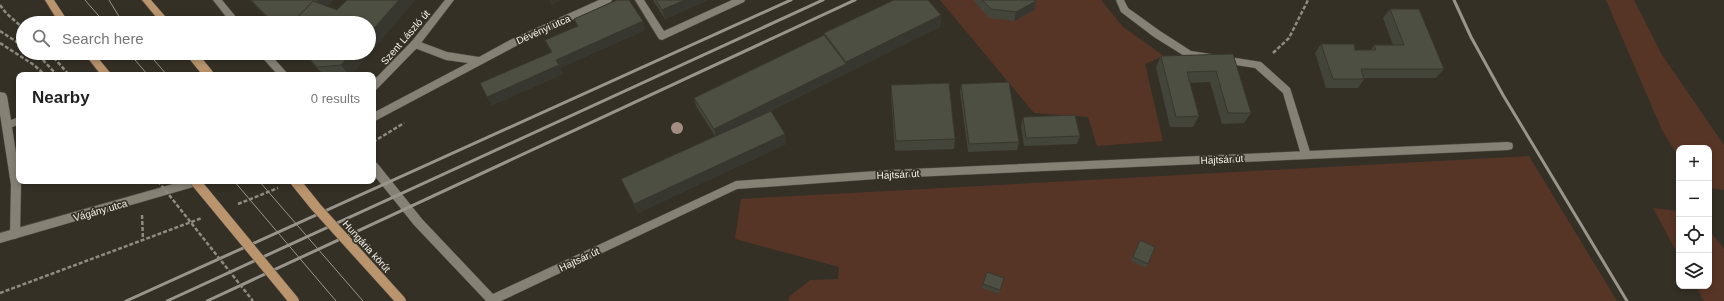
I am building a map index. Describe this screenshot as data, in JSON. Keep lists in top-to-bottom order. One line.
{"streets":{"main road":["Hungária körút"],"street":["Dévényi utca","Szent László út","Hajtsár út","Vágány utca"]},"page":{"search":"Search here","heading":["Nearby","0 results"],"map_buttons":["+","−"]}}
